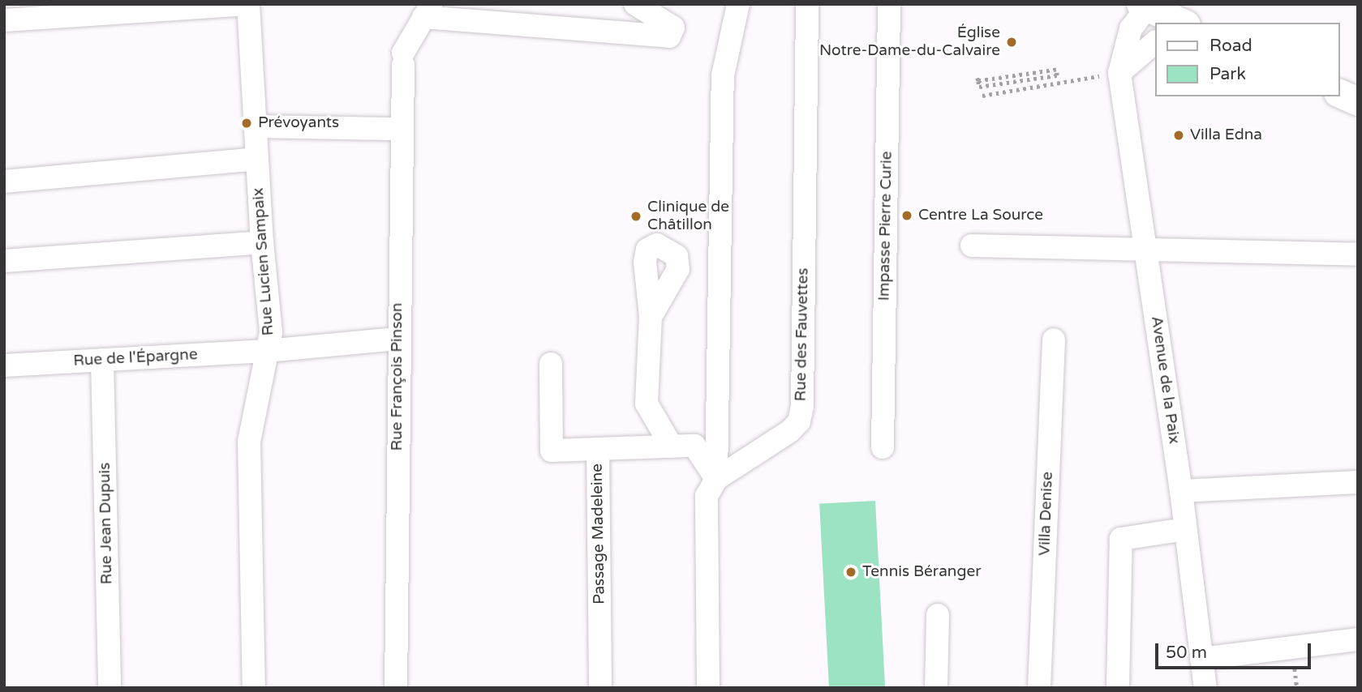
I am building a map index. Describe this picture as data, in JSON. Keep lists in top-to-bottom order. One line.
{"streets":{"street":["Impasse Pierre Curie","Rue Lucien Sampaix","Rue des Fauvettes","Rue de l'Épargne","Rue François Pinson","Avenue de la Paix","Villa Denise","Rue Jean Dupuis","Passage Madeleine"]},"crossings":[["Rue Lucien Sampaix","Rue de l'Épargne"],["Rue des Fauvettes","Passage Madeleine"],["Rue de l'Épargne","Rue François Pinson"],["Rue de l'Épargne","Rue Jean Dupuis"]],"places":["Église Notre-Dame-du-Calvaire","Prévoyants","Villa Edna","Centre La Source","Clinique de Châtillon","Tennis Béranger"],"legend":["Road","Park"],"scale_bar":"50 m"}
